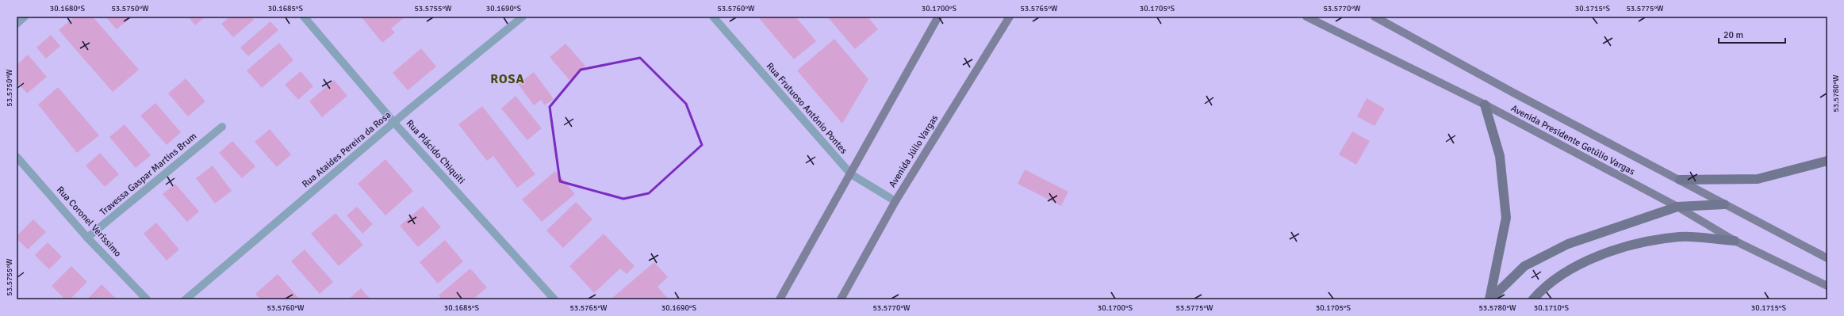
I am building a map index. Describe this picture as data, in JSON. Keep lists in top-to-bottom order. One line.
{"streets":{"main road":["Avenida Presidente Getúlio Vargas","Avenida Júlio Vargas"],"street":["Rua Frutuoso Antônio Pontes","Rua Ataides Pereira da Rosa","Rua Plácido Chiquiti","Travessa Gaspar Martins Brum","Rua Coronel Veríssimo"]},"crossings":[["Rua Frutuoso Antônio Pontes","Avenida Júlio Vargas"],["Rua Ataides Pereira da Rosa","Rua Plácido Chiquiti"],["Travessa Gaspar Martins Brum","Rua Coronel Veríssimo"]],"districts":["ROSA"],"scale_bar":"20 m","coordinates":["30.1680°S","53.5750°W","30.1685°S","53.5755°W","30.1690°S","53.5760°W","30.1700°S","53.5765°W","30.1705°S","53.5770°W","30.1715°S","53.5775°W","53.5780°W","30.1710°S"]}
